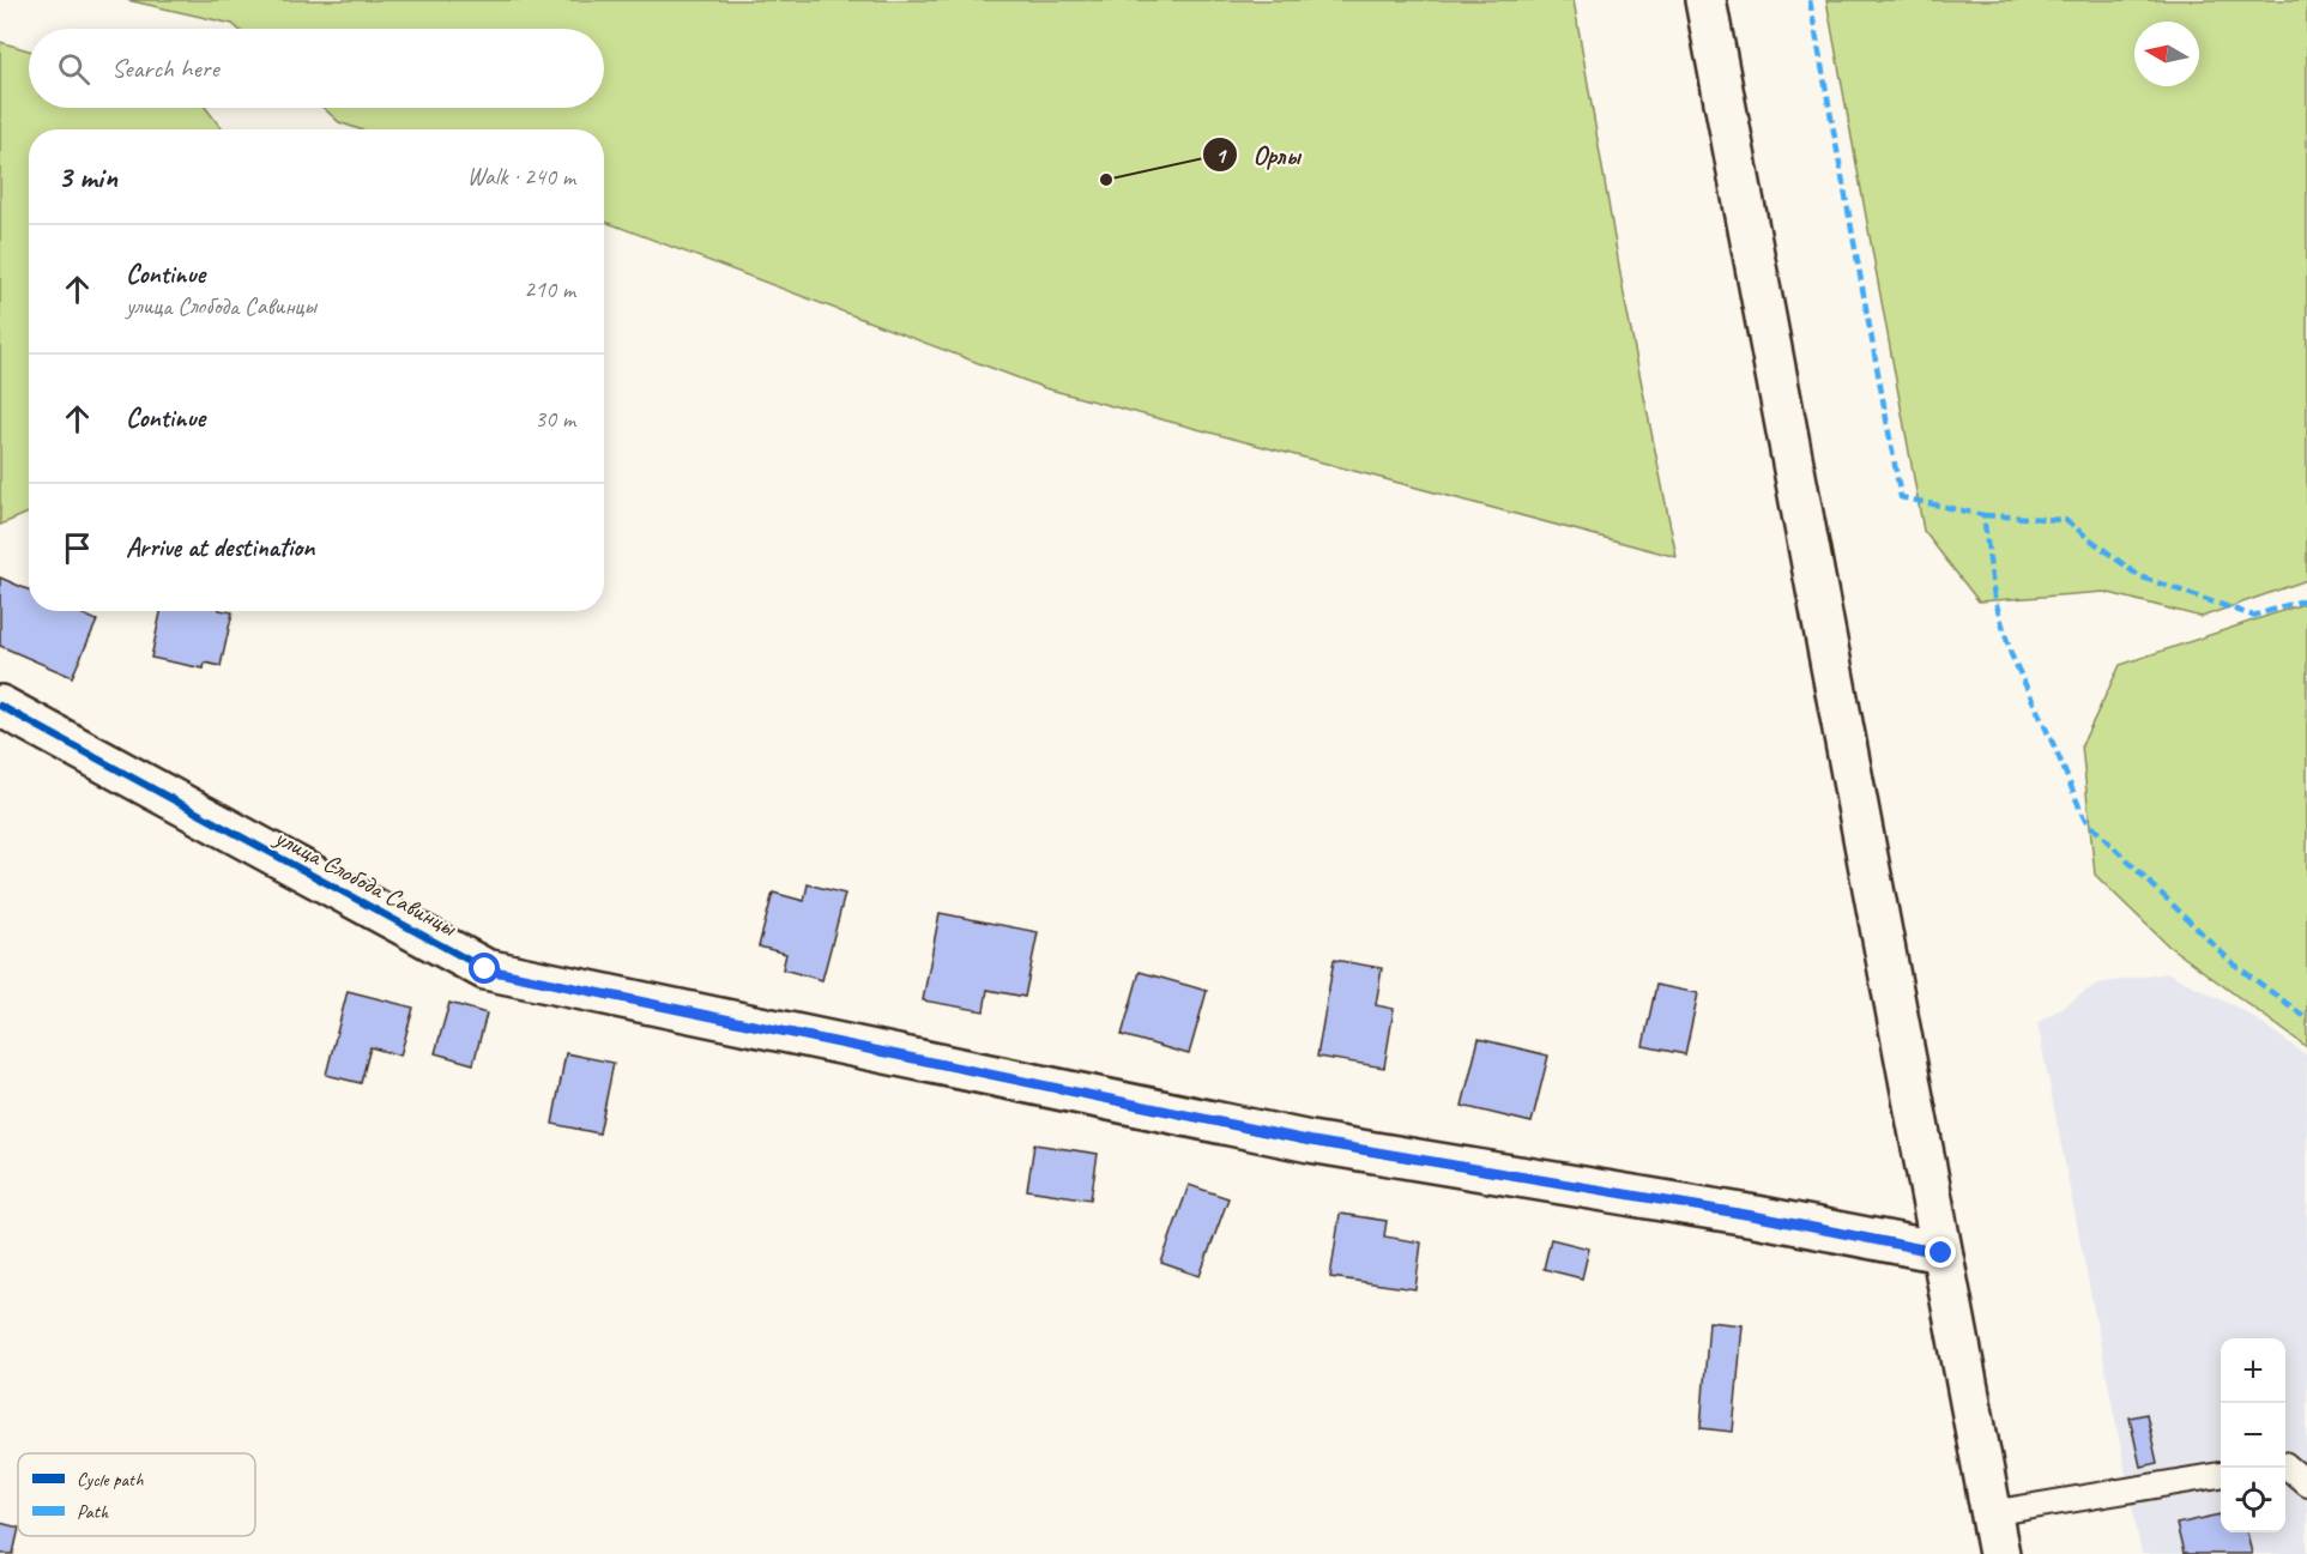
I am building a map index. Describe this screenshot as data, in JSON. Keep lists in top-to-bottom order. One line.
{"streets":{"street":["улица Слобода Савинцы"]},"places":["Орлы"],"legend":["Cycle path","Path"],"north":"left","page":{"search":"Search here","heading":["3 min","Walk · 240 m"],"list":[["Continue","улица Слобода Савинцы","210 m"],["Continue","30 m"],"Arrive at destination"],"map_buttons":["+","−"]}}
